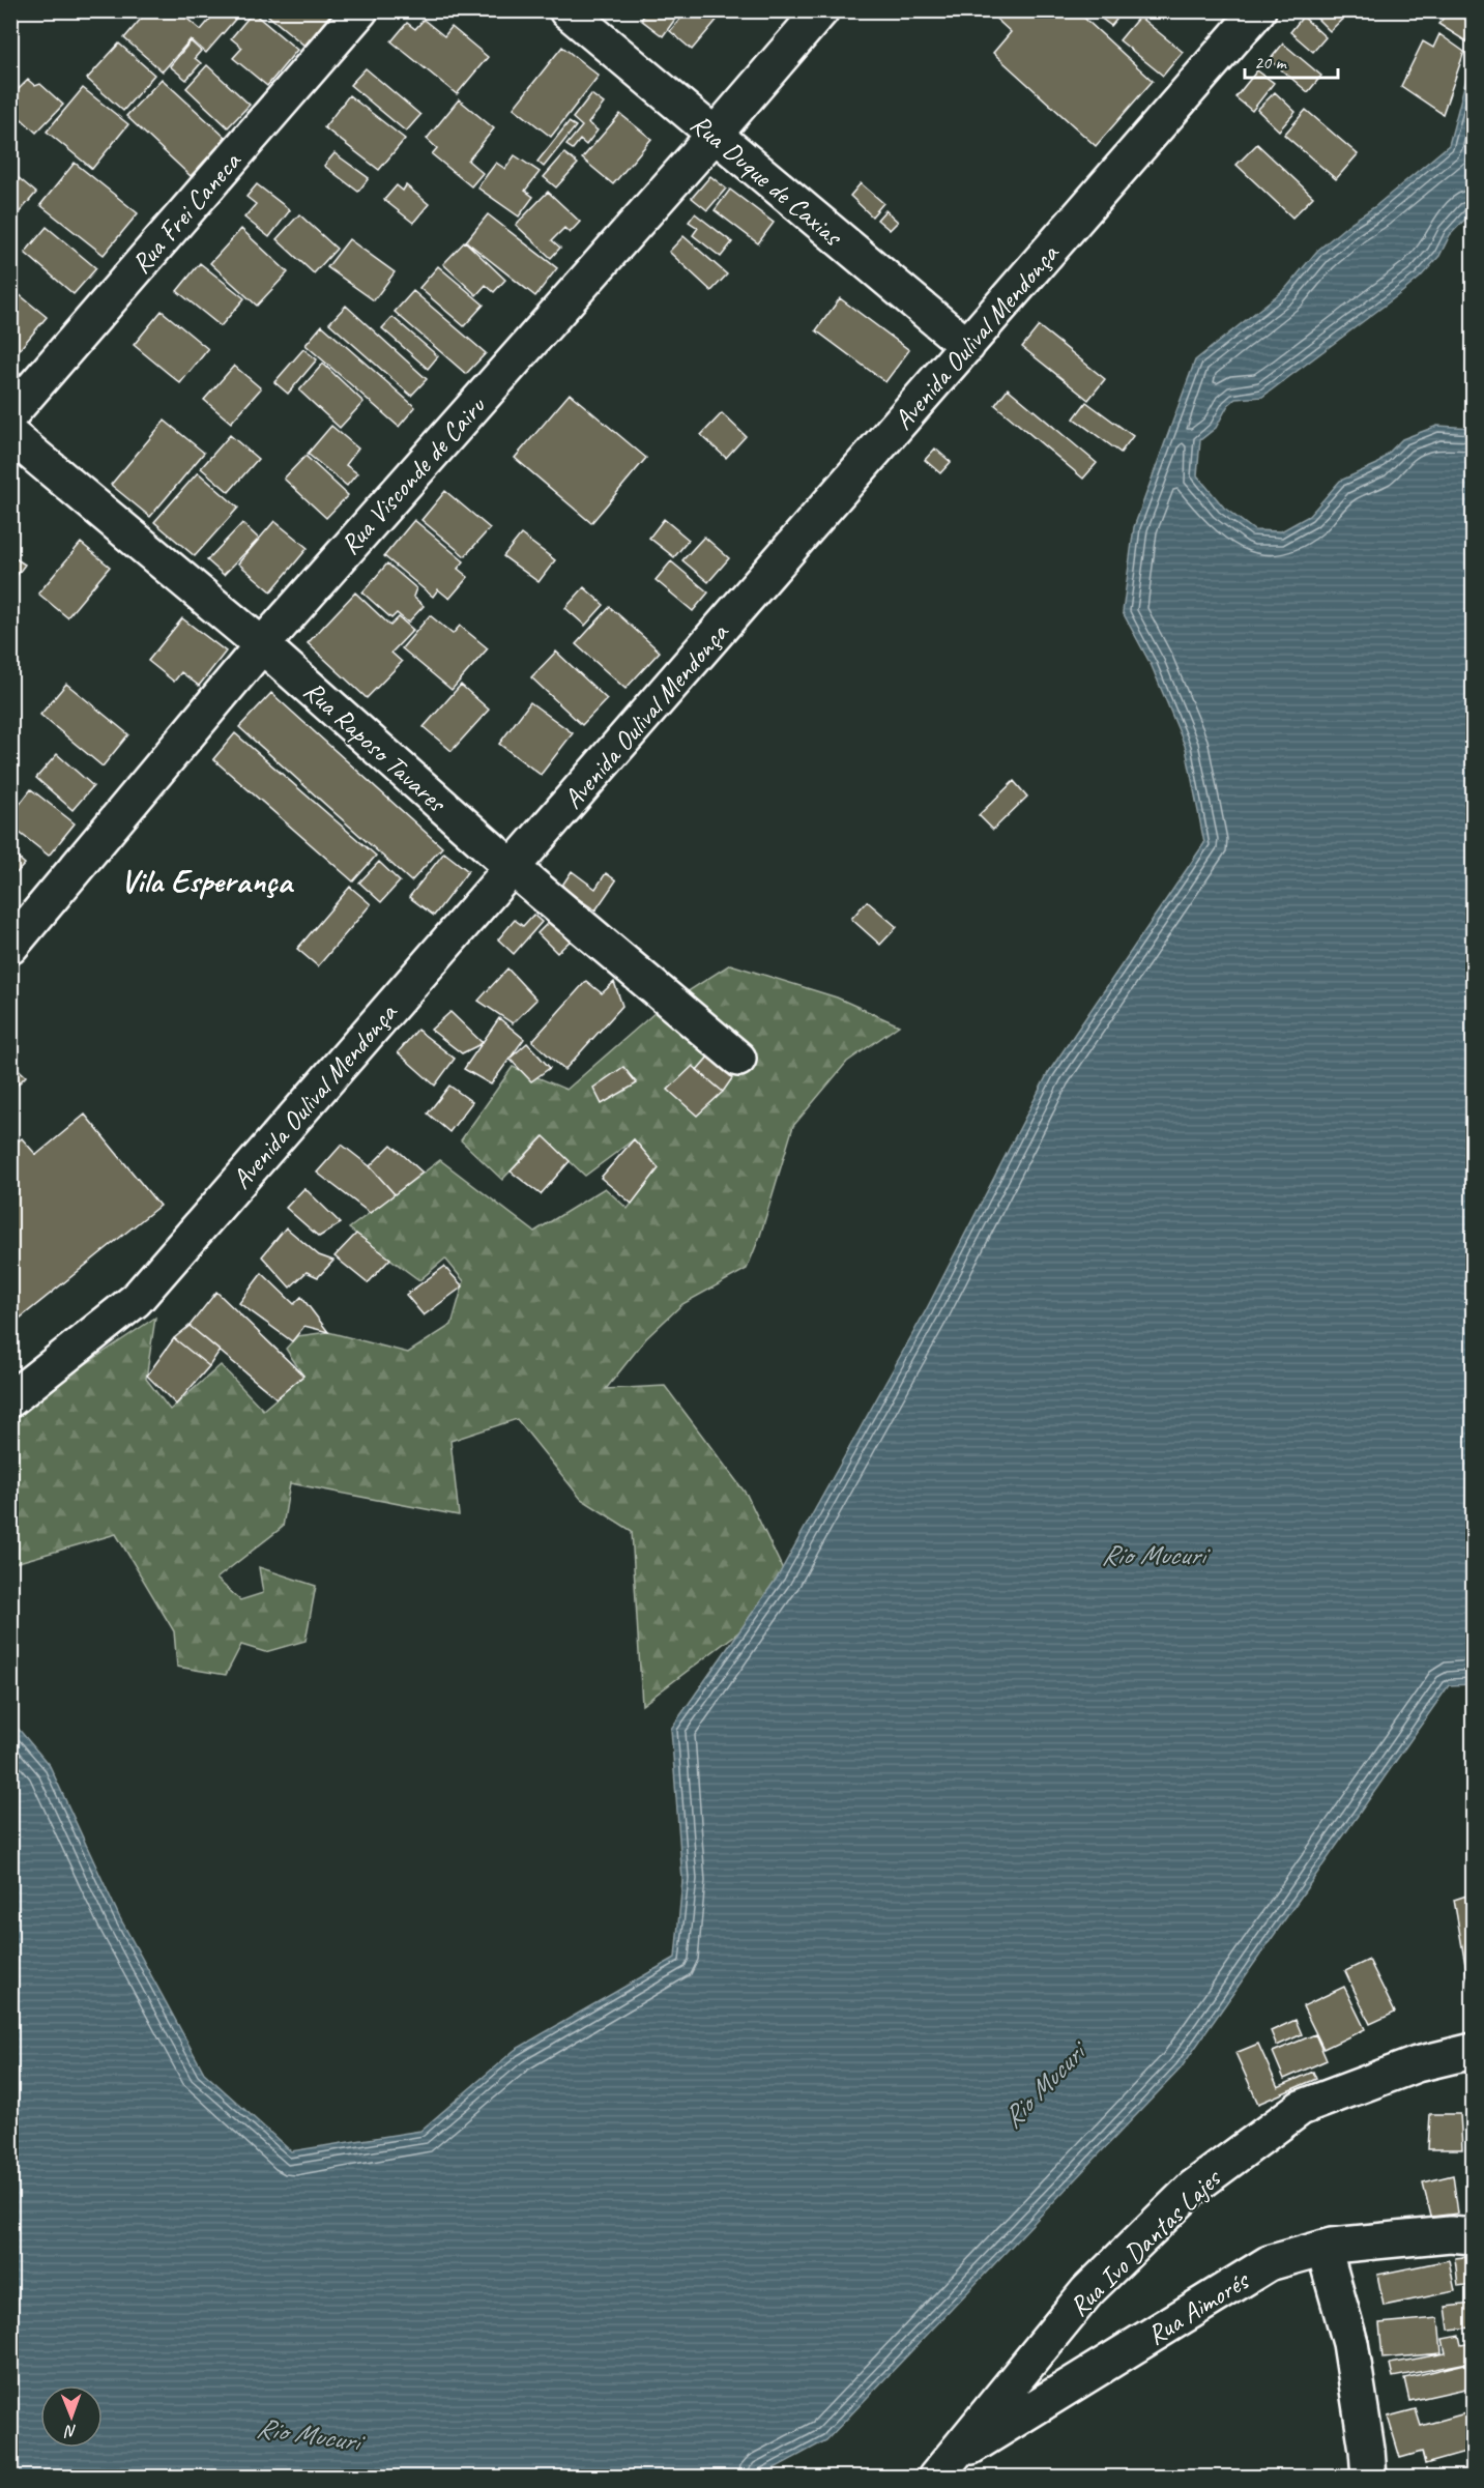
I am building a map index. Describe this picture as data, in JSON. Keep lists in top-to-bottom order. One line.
{"streets":{"street":["Rua Duque de Caxias","Rua Frei Caneca","Avenida Oulival Mendonça","Rua Visconde de Cairu","Rua Raposo Tavares","Rua Ivo Dantas Lajes","Rua Aimorés"]},"crossings":[["Rua Duque de Caxias","Avenida Oulival Mendonça"],["Rua Duque de Caxias","Rua Visconde de Cairu"],["Avenida Oulival Mendonça","Rua Raposo Tavares"],["Rua Visconde de Cairu","Rua Raposo Tavares"],["Rua Ivo Dantas Lajes","Rua Aimorés"]],"districts":["Vila Esperança"],"water":["Rio Mucuri"],"scale_bar":"20 m","north":"bottom"}
